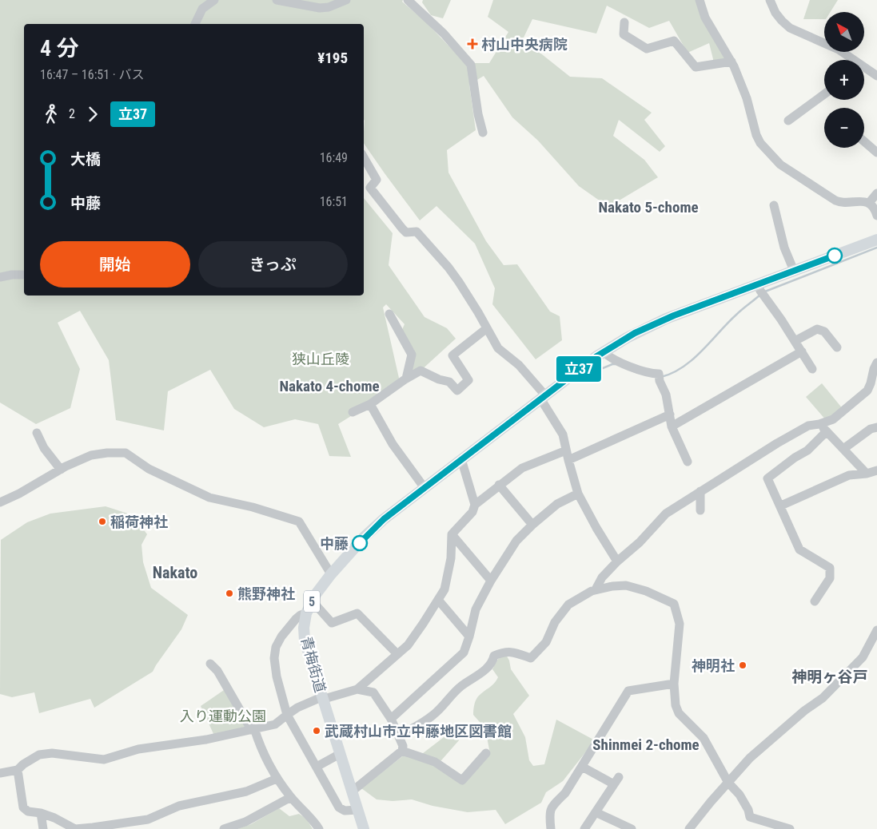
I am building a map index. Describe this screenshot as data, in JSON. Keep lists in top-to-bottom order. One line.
{"streets":{"main road":["5","青梅街道"]},"districts":["Nakato 5-chome","Nakato 4-chome","Nakato","神明ヶ谷戸","Shinmei 2-chome"],"parks":["狭山丘陵","入り運動公園"],"places":{"health":["村山中央病院"],"other":["稲荷神社","中藤","熊野神社","神明社","武蔵村山市立中藤地区図書館"]},"lines":["bus line 立37"],"north":"top left","page":{"on_map":"立37","map_buttons":["+","−"],"heading":["4 分","16:47 – 16:51 · バス","¥195"],"legs":["2","立37"],"list":[{"name":"大橋","value":"16:49"},{"name":"中藤","value":"16:51"}],"buttons":["開始","きっぷ"]}}
